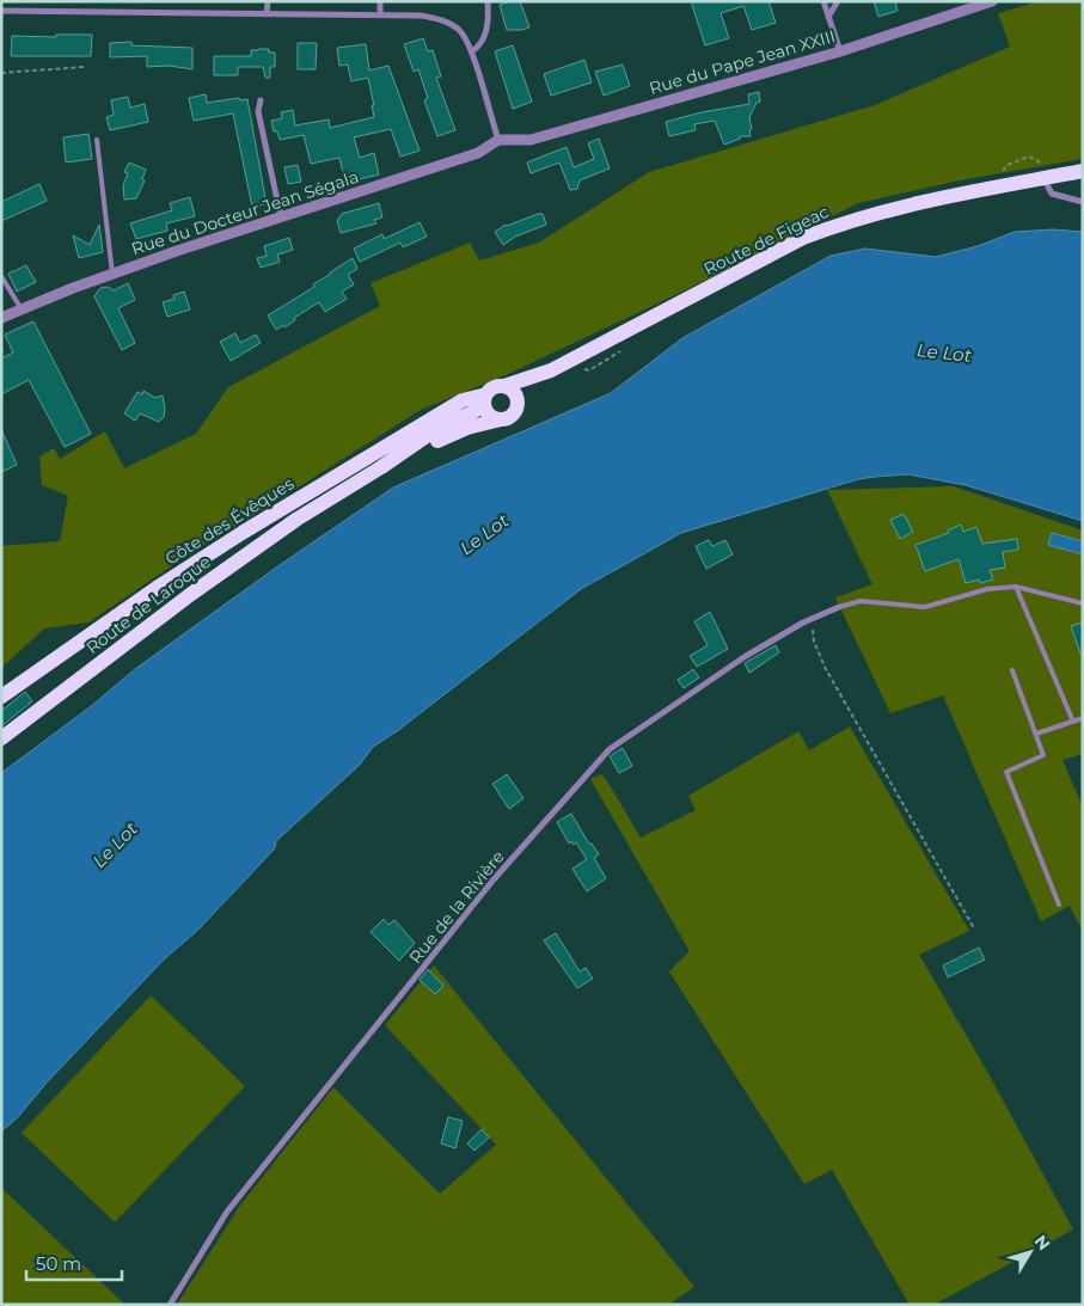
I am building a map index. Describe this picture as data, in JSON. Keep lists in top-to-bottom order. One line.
{"streets":{"main road":["Route de Figeac","Côte des Évêques","Route de Laroque"],"street":["Rue du Pape Jean XXIII","Rue du Docteur Jean Ségala","Rue de la Rivière"]},"crossings":[["Rue du Pape Jean XXIII","Rue du Docteur Jean Ségala"],["Route de Figeac","Côte des Évêques"],["Route de Figeac","Route de Laroque"],["Côte des Évêques","Route de Laroque"]],"water":["Le Lot"],"scale_bar":"50 m","north":"top right"}
